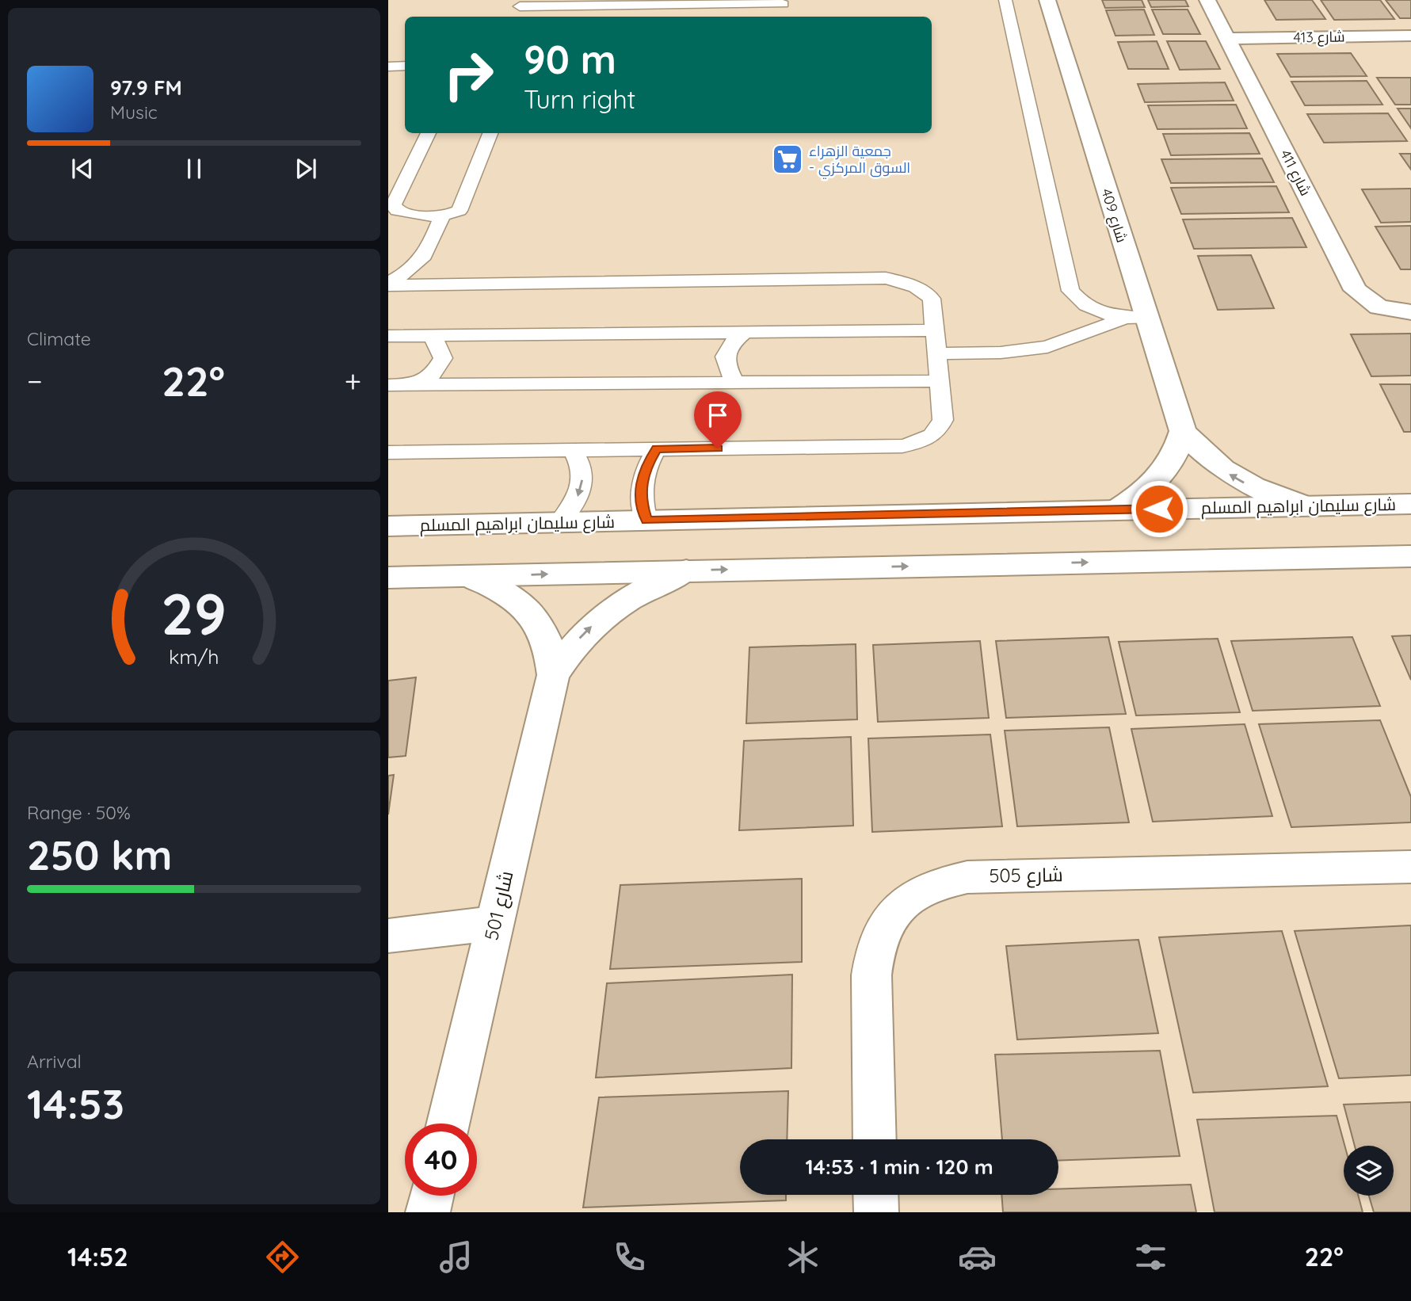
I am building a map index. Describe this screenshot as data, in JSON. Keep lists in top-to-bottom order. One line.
{"streets":{"street":["شارع 413","شارع 411","شارع 409","شارع سليمان ابراهيم المسلم","شارع 505","شارع 501"]},"crossings":[["شارع 413","شارع 411"],["شارع 409","شارع سليمان ابراهيم المسلم"]],"places":{"supermarket":["جمعية الزهراء - السوق المركزي"]},"page":{"turn":["90 m","Turn right"],"song":["97.9 FM","Music"],"tile":["Climate",["Range · 50%","250 km"],["Arrival","14:53"]],"heat":["−","22°","+"],"limit":"40","trip":"14:53 · 1 min · 120 m","tabs":["14:52","22°"],"gauge":["29","km/h"]}}
